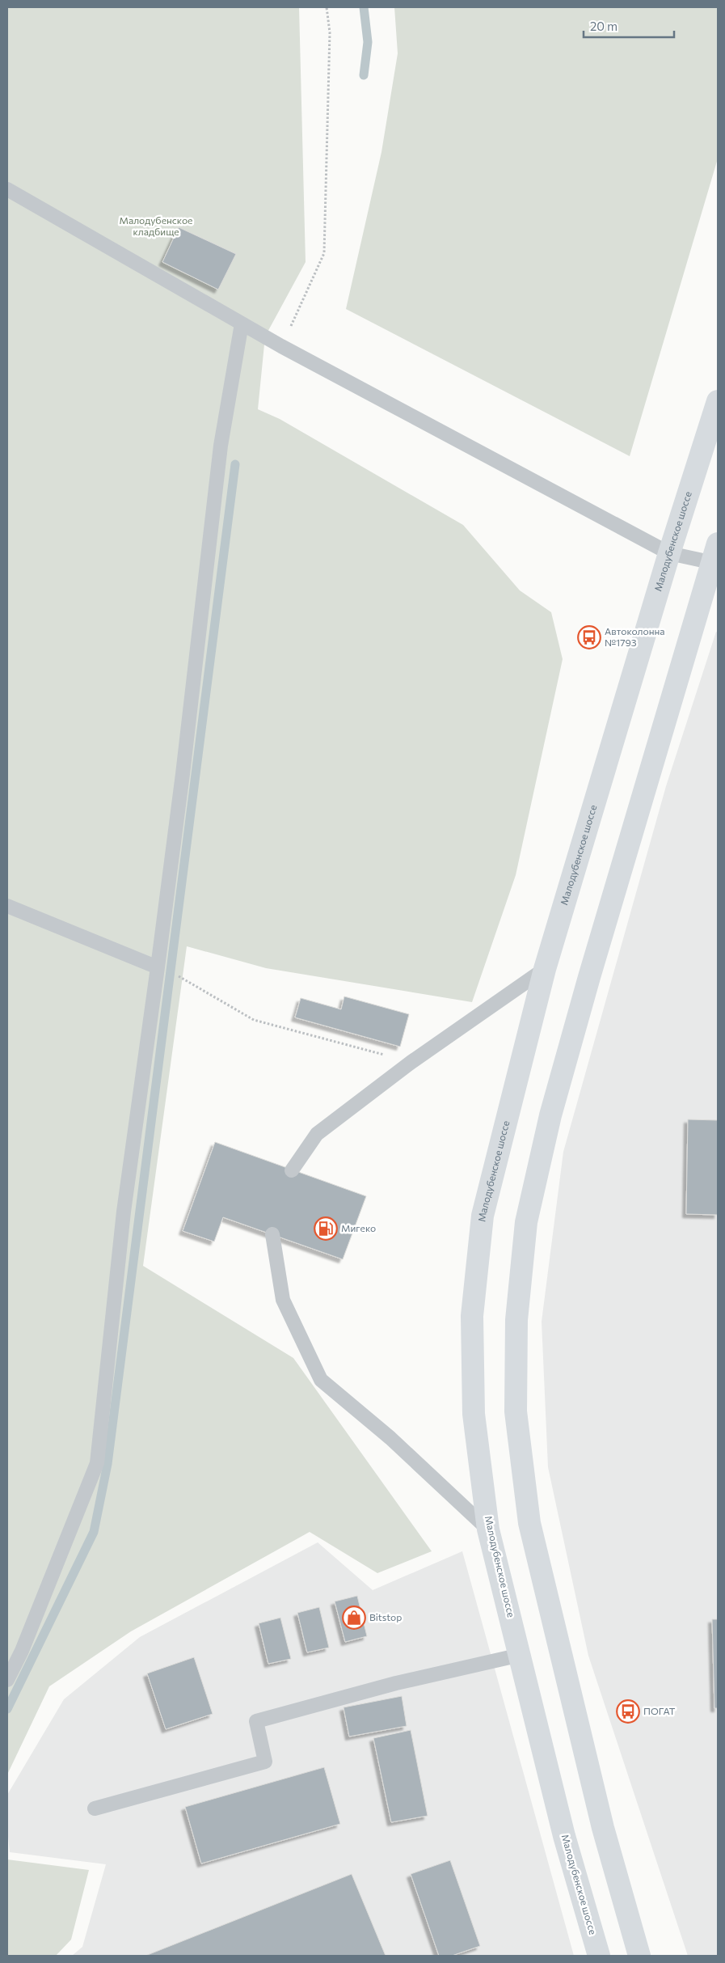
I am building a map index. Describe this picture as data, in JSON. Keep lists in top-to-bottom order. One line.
{"streets":{"highway":["Малодубенское шоссе"]},"parks":["Малодубенское кладбище"],"places":{"bus stop":["Автоколонна №1793","ПОГАТ"],"fuel station":["Мигеко"],"shop":["Bitstop"]},"scale_bar":"20 m"}
